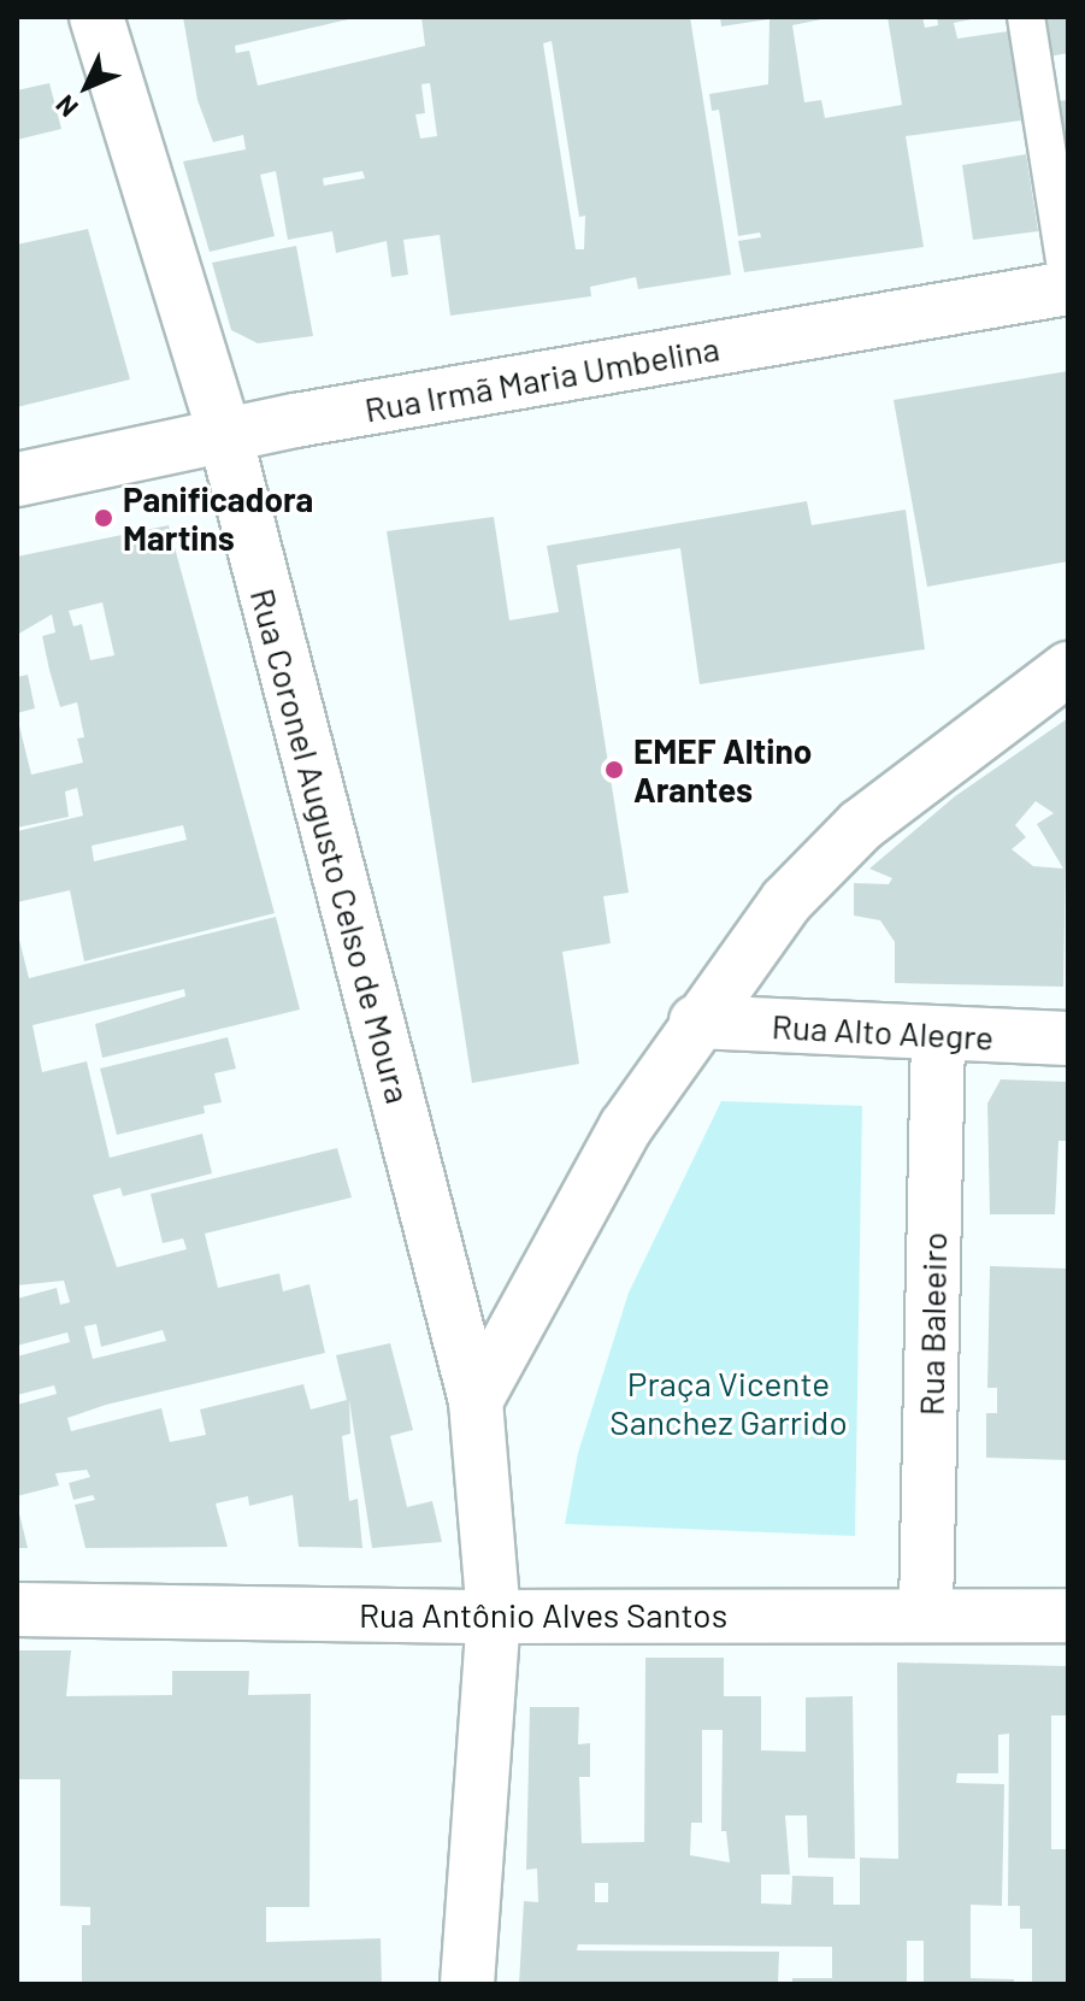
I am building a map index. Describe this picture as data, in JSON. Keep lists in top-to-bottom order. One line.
{"streets":{"street":["Rua Irmã Maria Umbelina","Rua Coronel Augusto Celso de Moura","Rua Alto Alegre","Rua Baleeiro","Rua Antônio Alves Santos"]},"crossings":[["Rua Irmã Maria Umbelina","Rua Coronel Augusto Celso de Moura"],["Rua Coronel Augusto Celso de Moura","Rua Antônio Alves Santos"],["Rua Alto Alegre","Rua Baleeiro"],["Rua Baleeiro","Rua Antônio Alves Santos"]],"parks":["Praça Vicente Sanchez Garrido"],"places":["Panificadora Martins","EMEF Altino Arantes"],"north":"bottom left"}
